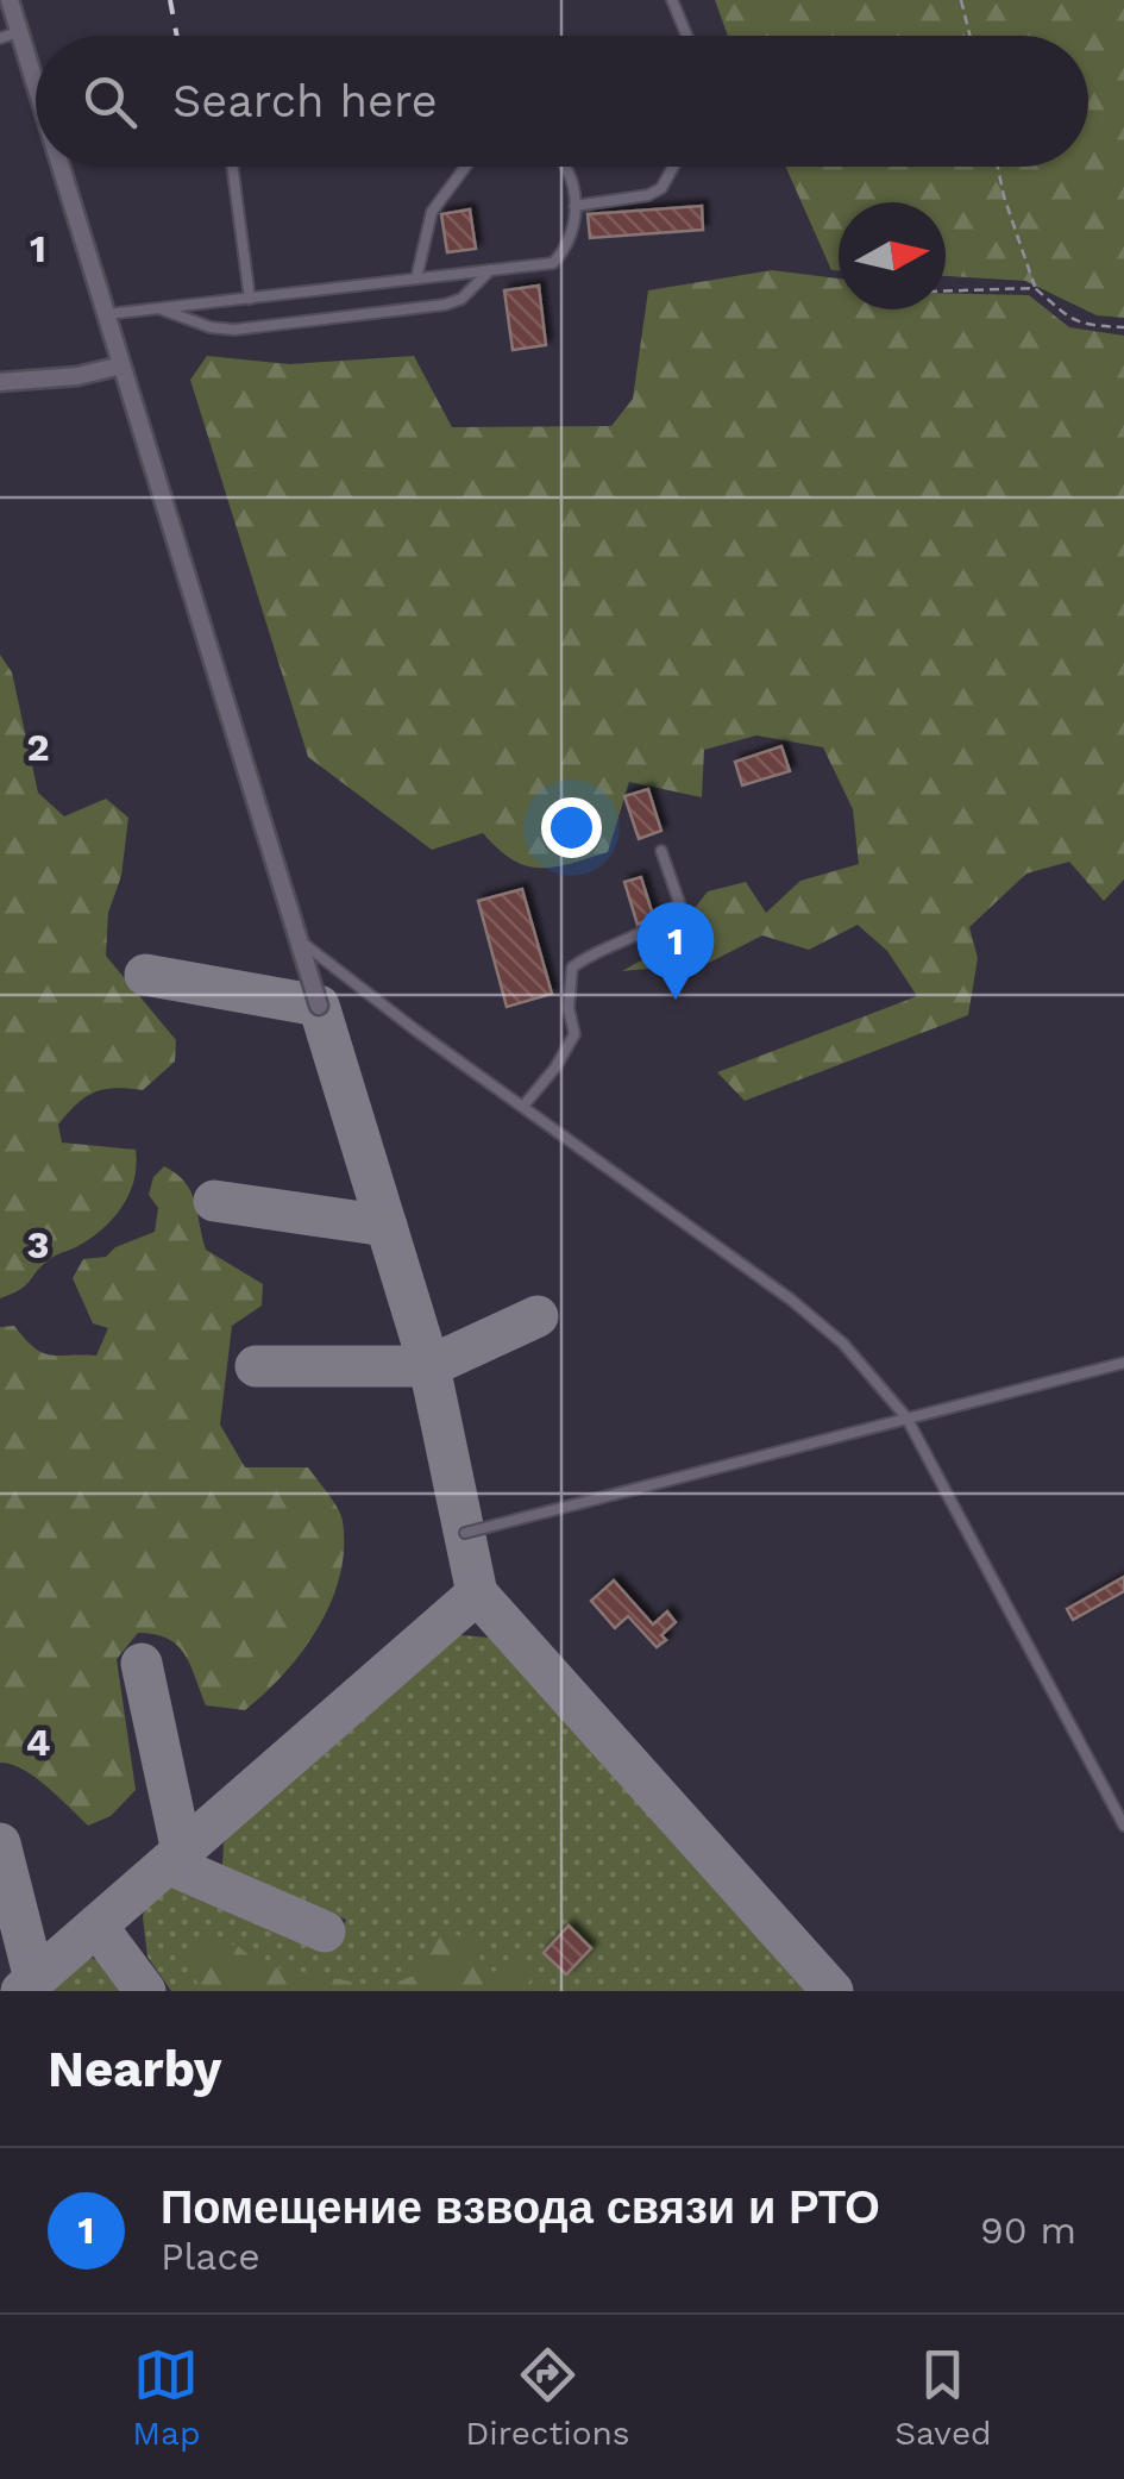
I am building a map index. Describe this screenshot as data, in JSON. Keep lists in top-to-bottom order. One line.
{"north":"right","page":{"search":"Search here","pins":"1","heading":"Nearby","list":[{"mark":"1","name":"Помещение взвода связи и РТО","note":"Place","value":"90 m"}],"nav":["Map","Directions","Saved"]},"grid":{"rows":["1","2","3","4"]}}
